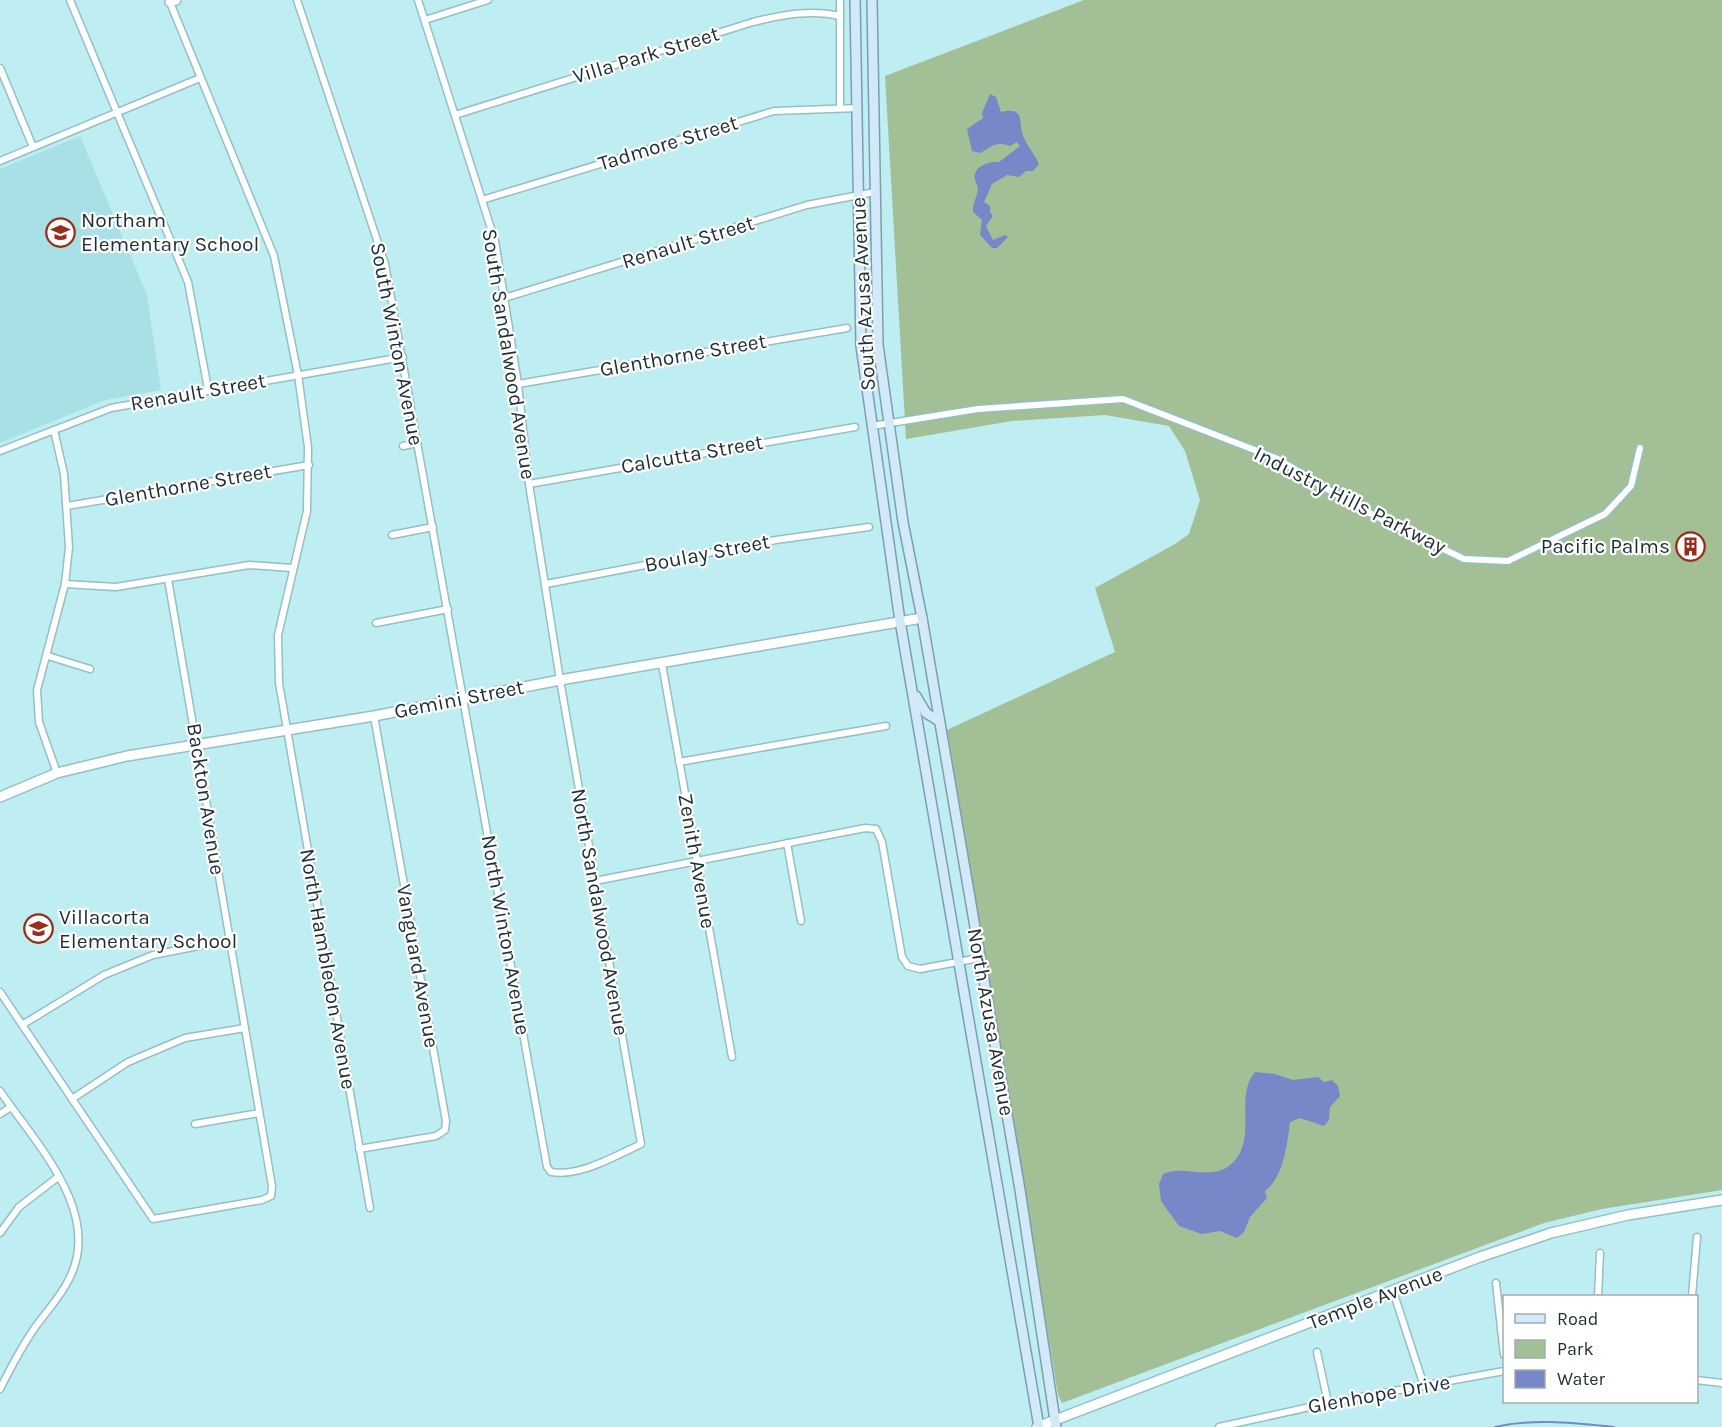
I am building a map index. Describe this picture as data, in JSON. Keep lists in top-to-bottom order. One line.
{"streets":{"main road":["South Azusa Avenue","North Azusa Avenue"],"street":["Villa Park Street","Tadmore Street","Renault Street","South Winton Avenue","South Sandalwood Avenue","Glenthorne Street","Calcutta Street","Industry Hills Parkway","Boulay Street","Gemini Street","Backton Avenue","Zenith Avenue","North Sandalwood Avenue","North Winton Avenue","Vanguard Avenue","North Hambledon Avenue","Temple Avenue","Glenhope Drive"]},"crossings":[["Villa Park Street","South Sandalwood Avenue"],["Tadmore Street","South Azusa Avenue"],["Tadmore Street","South Sandalwood Avenue"],["Renault Street","South Azusa Avenue"],["Renault Street","South Winton Avenue"],["Renault Street","South Sandalwood Avenue"],["Renault Street","North Hambledon Avenue"],["South Azusa Avenue","Industry Hills Parkway"],["South Azusa Avenue","Gemini Street"],["South Azusa Avenue","North Azusa Avenue"],["South Winton Avenue","Gemini Street"],["South Winton Avenue","North Winton Avenue"],["South Sandalwood Avenue","Glenthorne Street"],["South Sandalwood Avenue","Calcutta Street"],["South Sandalwood Avenue","Boulay Street"],["South Sandalwood Avenue","Gemini Street"],["South Sandalwood Avenue","North Sandalwood Avenue"],["Glenthorne Street","North Hambledon Avenue"],["Gemini Street","Backton Avenue"],["Gemini Street","Zenith Avenue"],["Gemini Street","North Sandalwood Avenue"],["Gemini Street","North Winton Avenue"],["Gemini Street","Vanguard Avenue"],["Gemini Street","North Hambledon Avenue"],["Gemini Street","North Azusa Avenue"],["North Sandalwood Avenue","North Winton Avenue"],["Vanguard Avenue","North Hambledon Avenue"],["North Azusa Avenue","Temple Avenue"]],"places":{"school or university":["Northam Elementary School","Villacorta Elementary School"],"building":["Pacific Palms"]},"legend":["Road","Park","Water"]}
